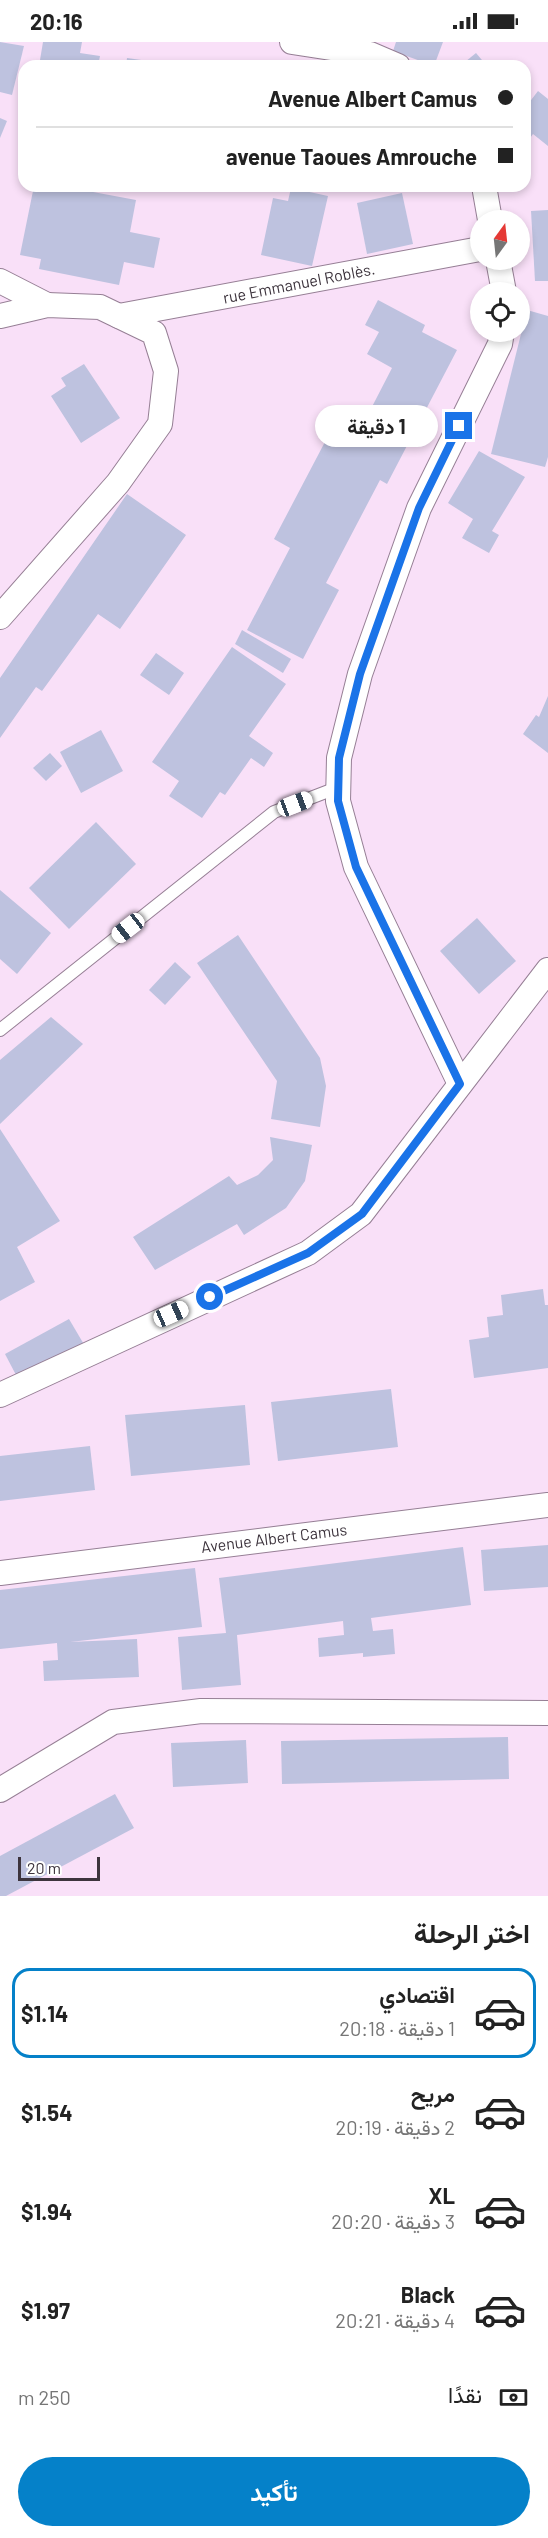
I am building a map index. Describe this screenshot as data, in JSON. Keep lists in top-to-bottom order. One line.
{"streets":{"street":["rue Emmanuel Roblès.","Avenue Albert Camus"]},"scale_bar":"20 m","north":"top","page":{"status":"20:16","banner":["Avenue Albert Camus","avenue Taoues Amrouche"],"bubble":"1 دقيقة","scale":"20 m","heading":"اختر الرحلة","list":[{"name":"اقتصادي","note":"1 دقيقة · 20:18","value":"$1.14"},{"name":"مريح","note":"2 دقيقة · 20:19","value":"$1.54"},{"name":"XL","note":"3 دقيقة · 20:20","value":"$1.94"},{"name":"Black","note":"4 دقيقة · 20:21","value":"$1.97"}],"pay":["نقدًا","250 m"],"buttons":"تأكيد"}}
